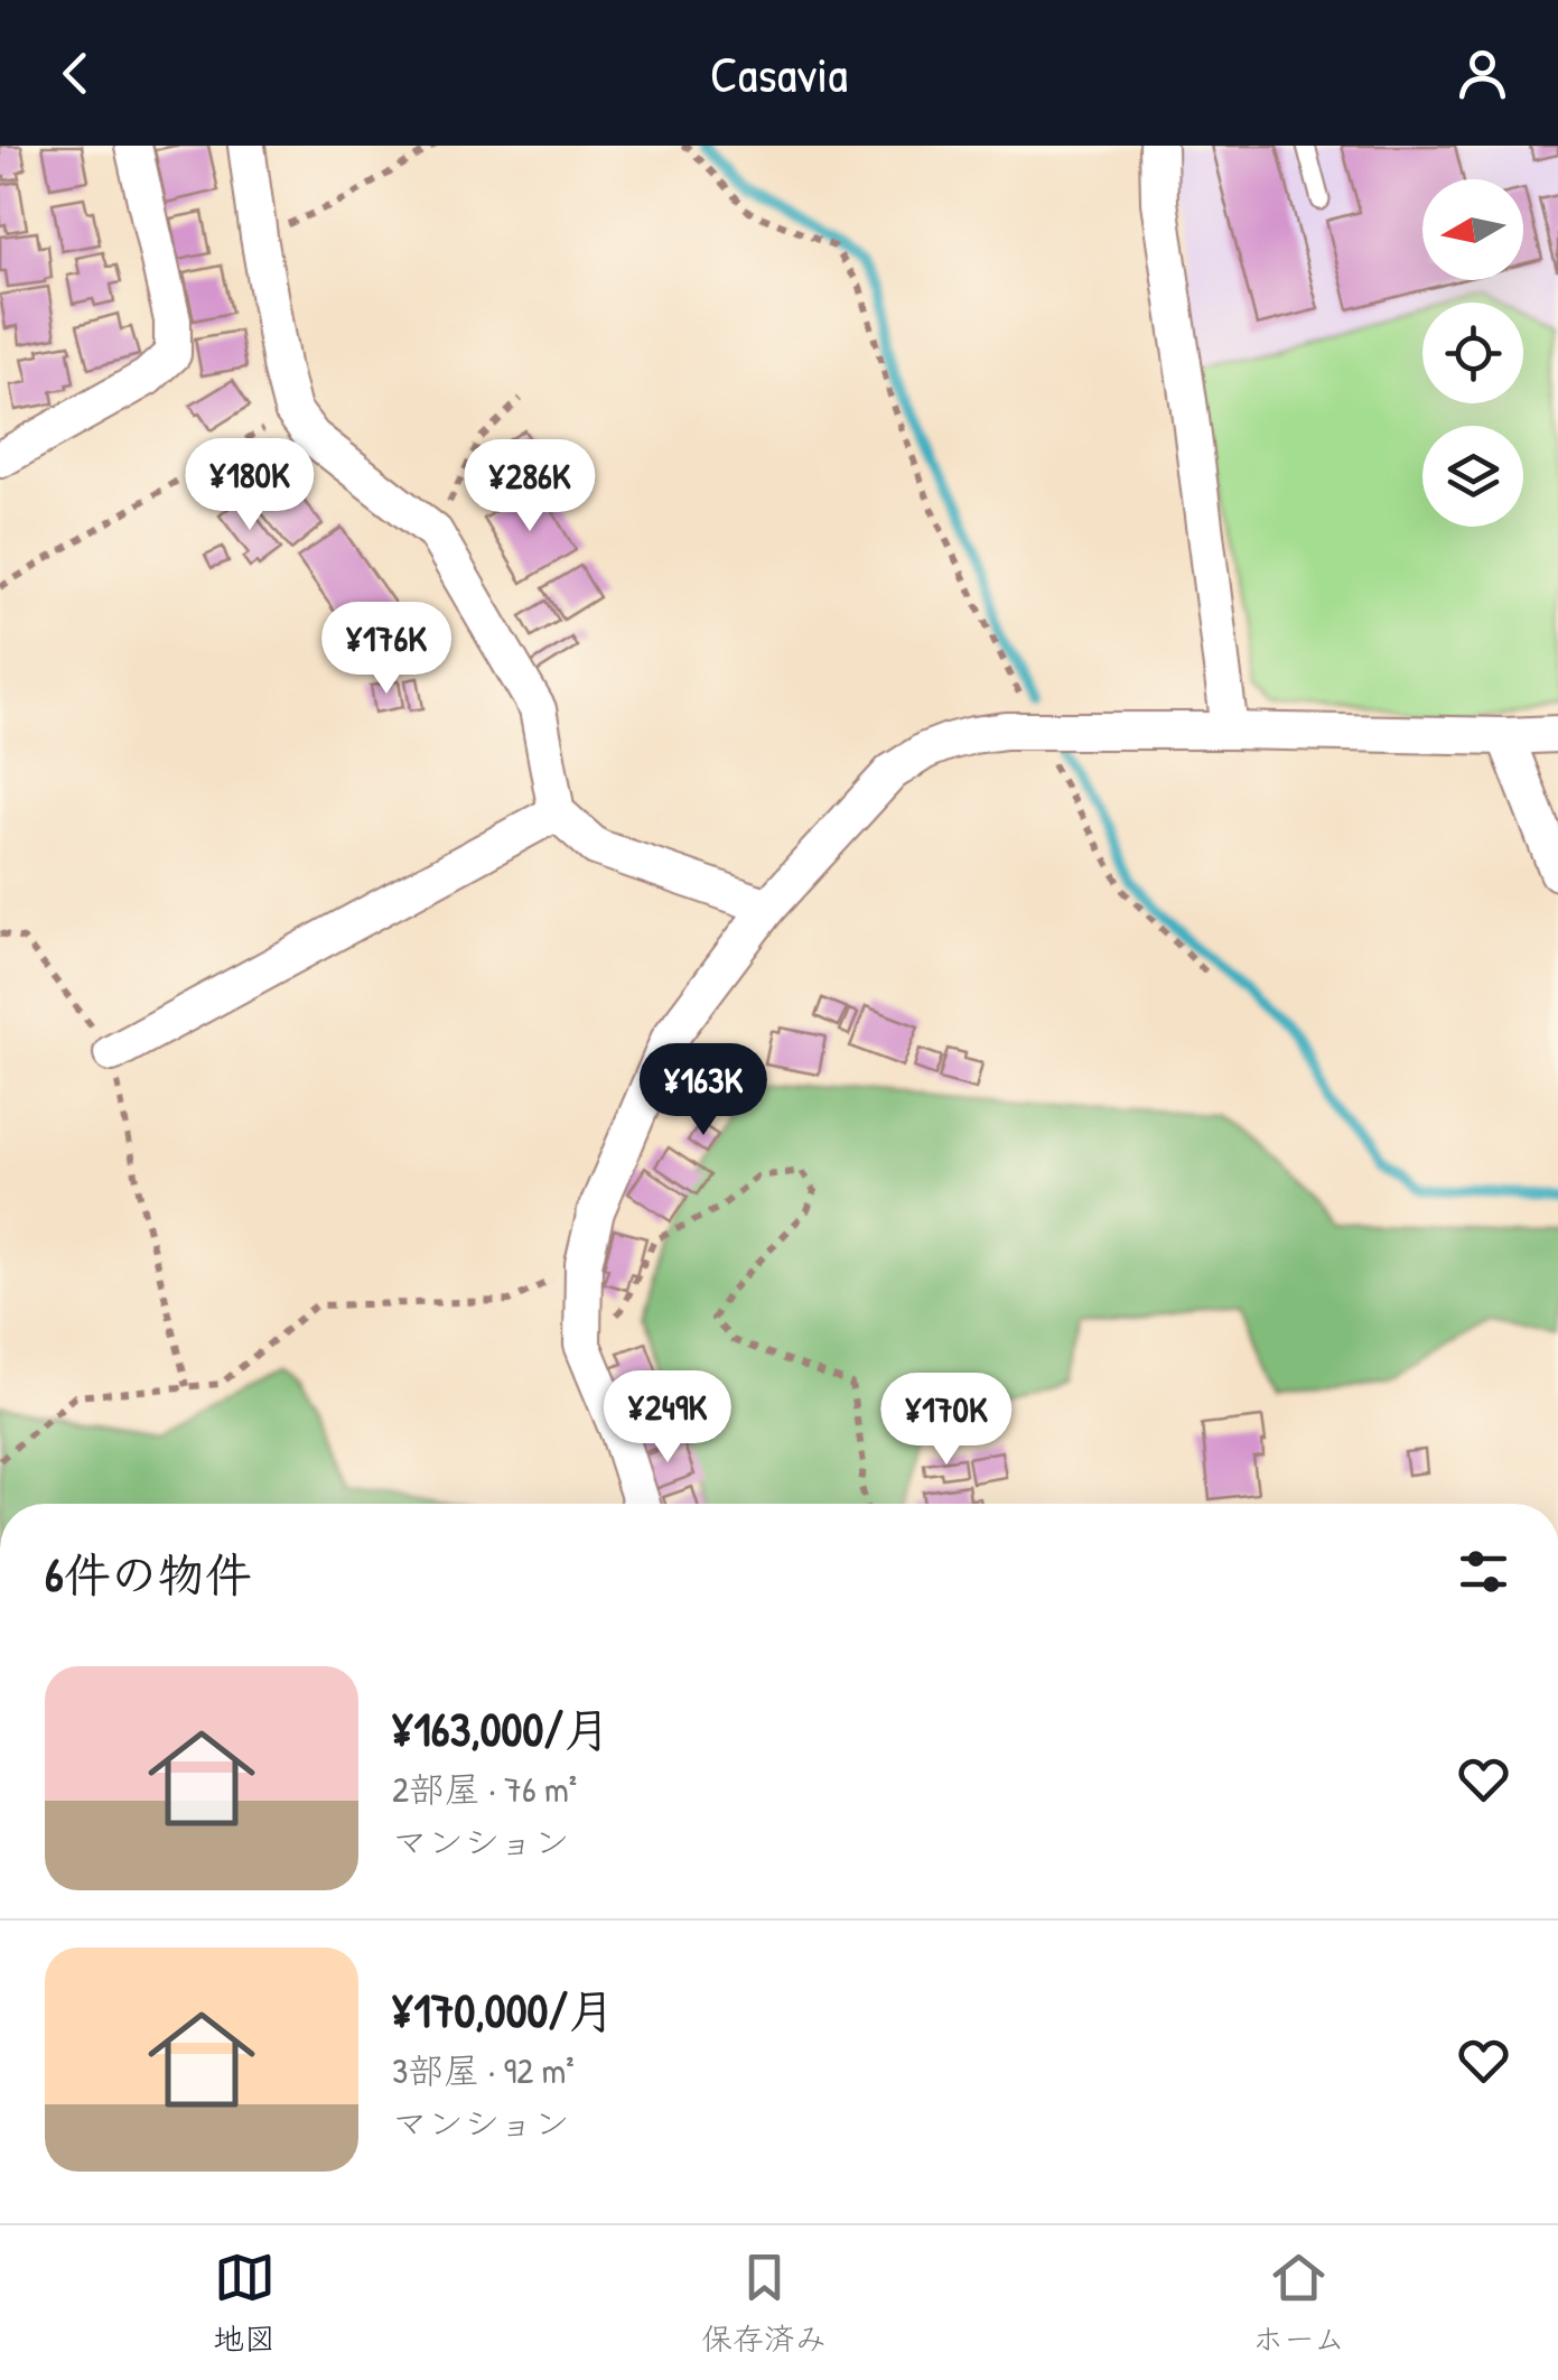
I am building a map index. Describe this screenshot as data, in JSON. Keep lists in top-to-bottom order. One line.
{"north":"left","page":{"header":"Casavia","price":["¥180K","¥286K","¥176K","¥163K","¥249K","¥170K"],"heading":"6件の物件","list":[{"name":"¥163,000/月","note":"2部屋 · 76 m² · マンション"},{"name":"¥170,000/月","note":"3部屋 · 92 m² · マンション"}],"tabs":["地図","保存済み","ホーム"]}}
